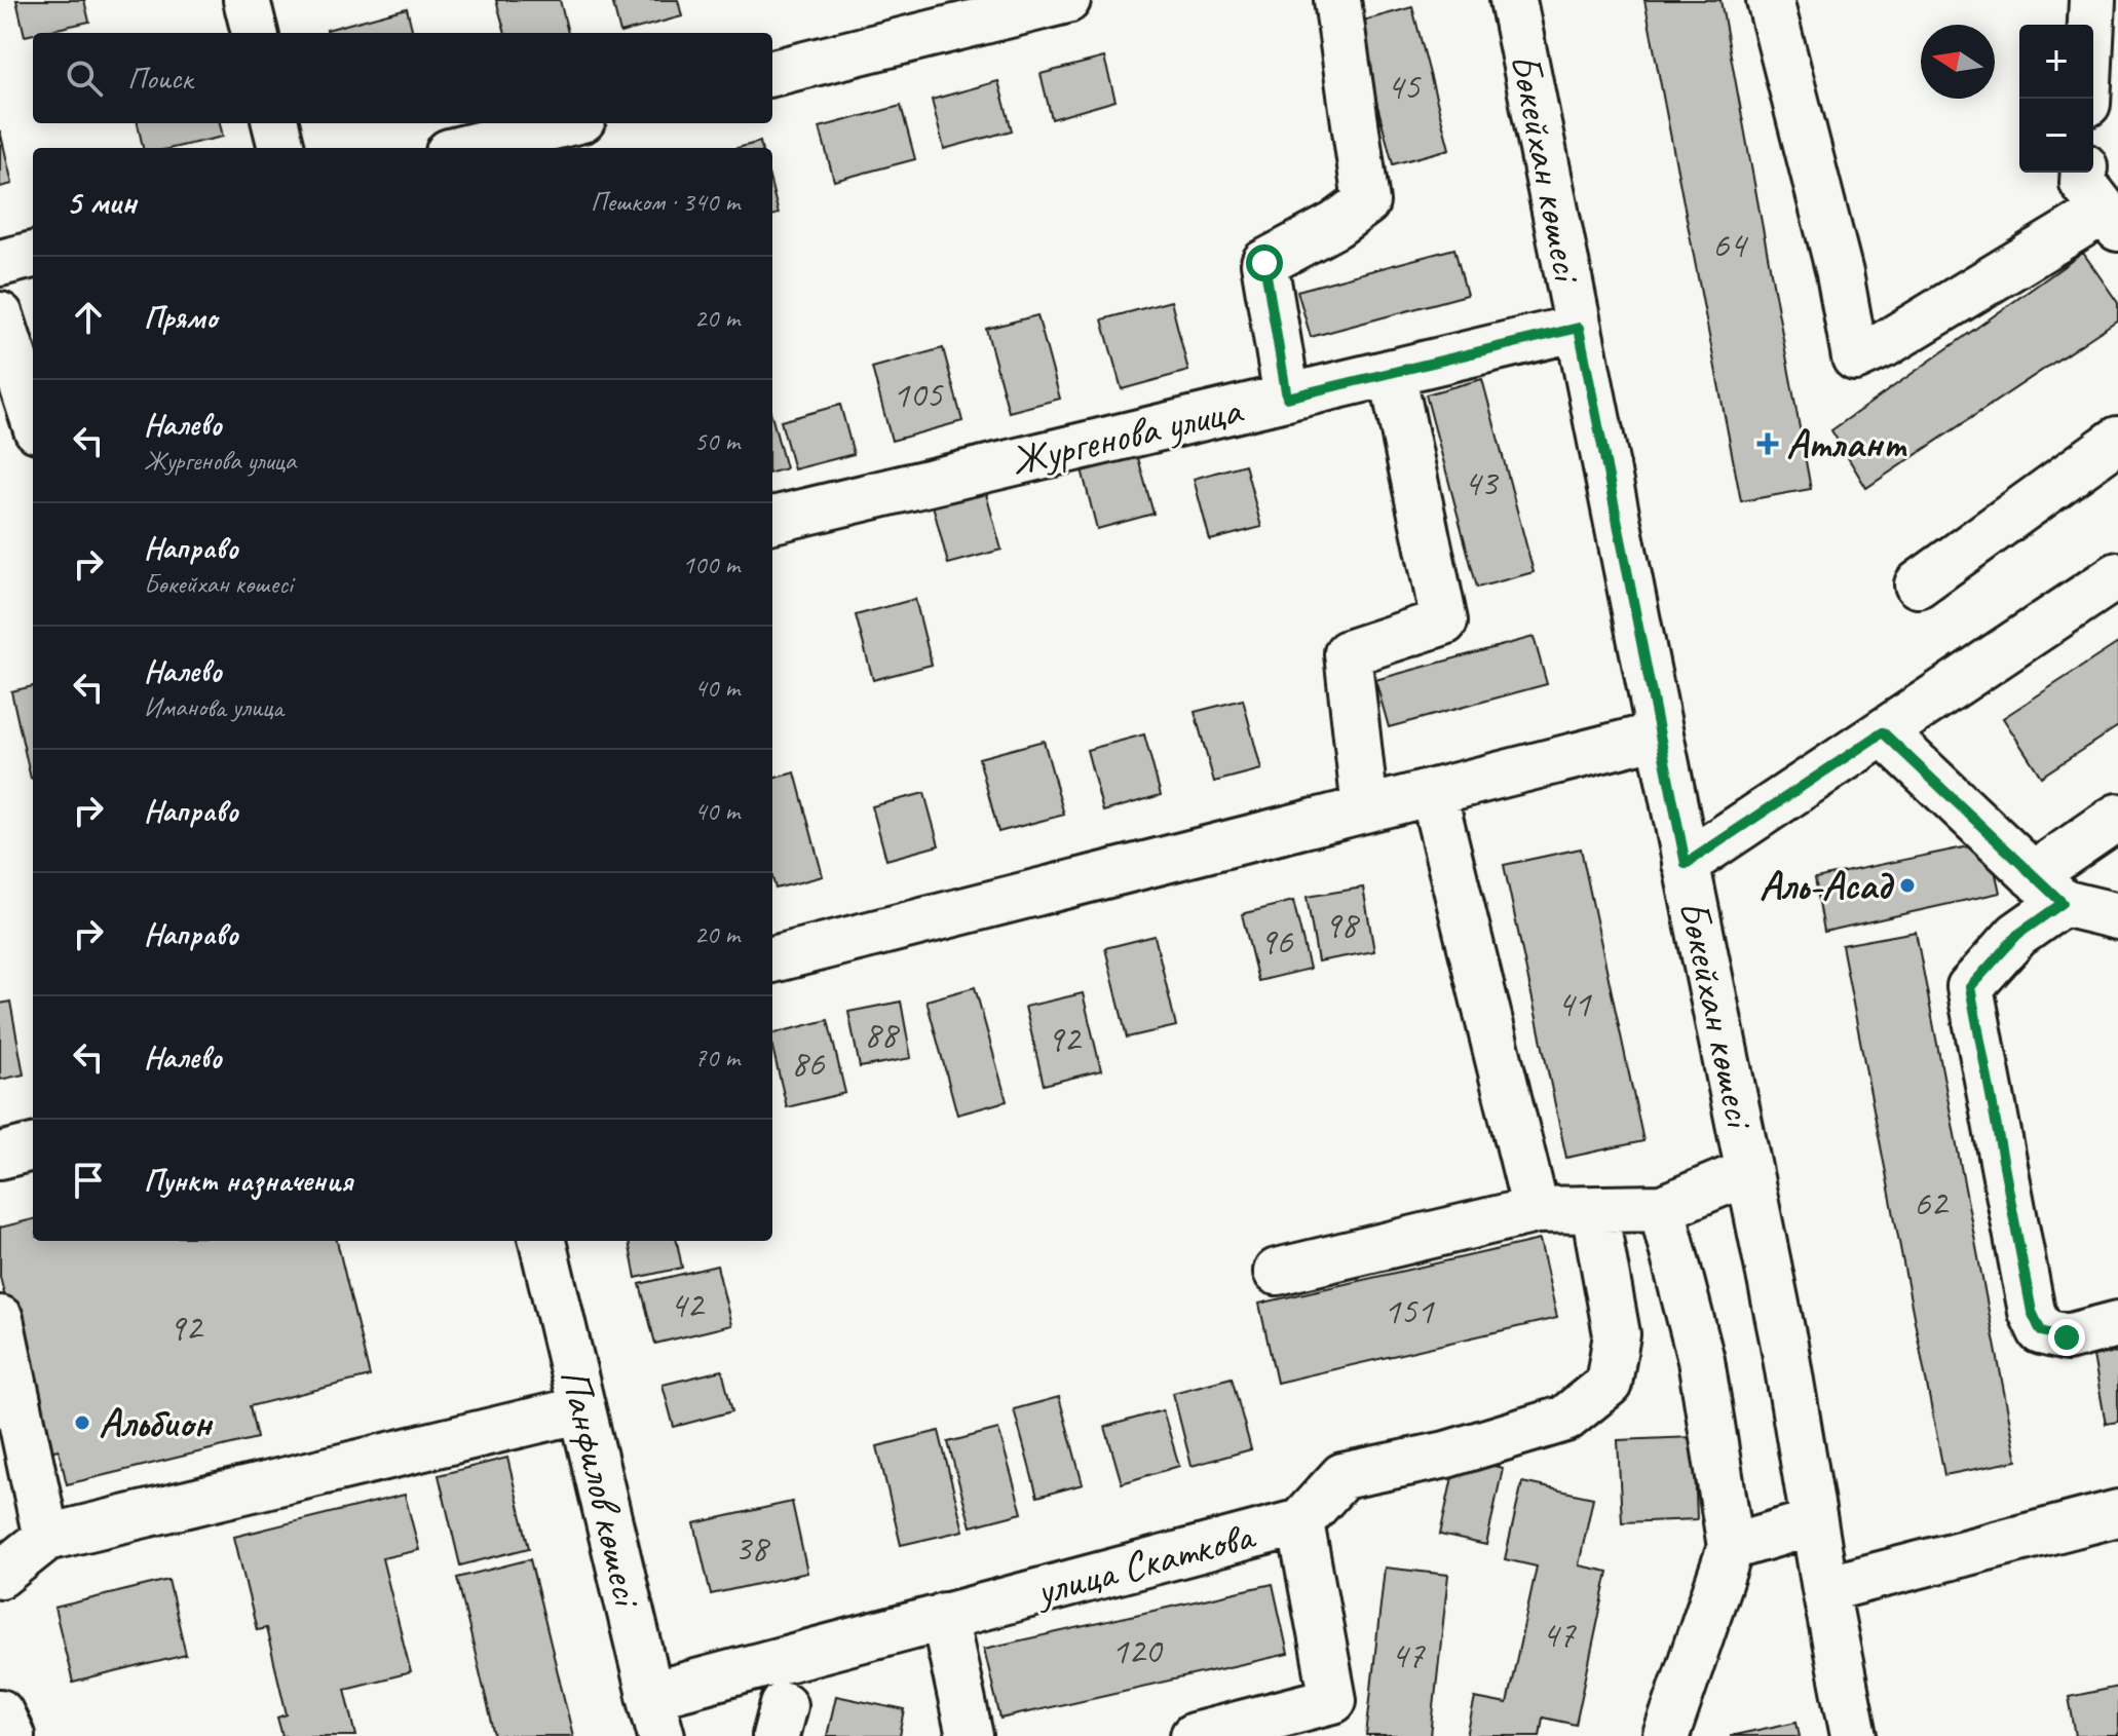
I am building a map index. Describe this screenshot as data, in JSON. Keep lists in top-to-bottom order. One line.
{"streets":{"street":["Бөкейхан көшесі","Жургенова улица","Панфилов көшесі","улица Скаткова"]},"crossings":[["Бөкейхан көшесі","Жургенова улица"],["Панфилов көшесі","улица Скаткова"]],"places":{"health":["Атлант"],"other":["Аль-Асад","Альбион"]},"house_numbers":["45","64","105","43","98","96","41","88","92","86","62","42","151","92","38","47","120","47"],"north":"left","page":{"map_buttons":["+","−"],"search":"Поиск","heading":["5 мин","Пешком · 340 m"],"list":[["Прямо","20 m"],["Налево","Жургенова улица","50 m"],["Направо","Бөкейхан көшесі","100 m"],["Налево","Иманова улица","40 m"],["Направо","40 m"],["Направо","20 m"],["Налево","70 m"],"Пункт назначения"]}}
